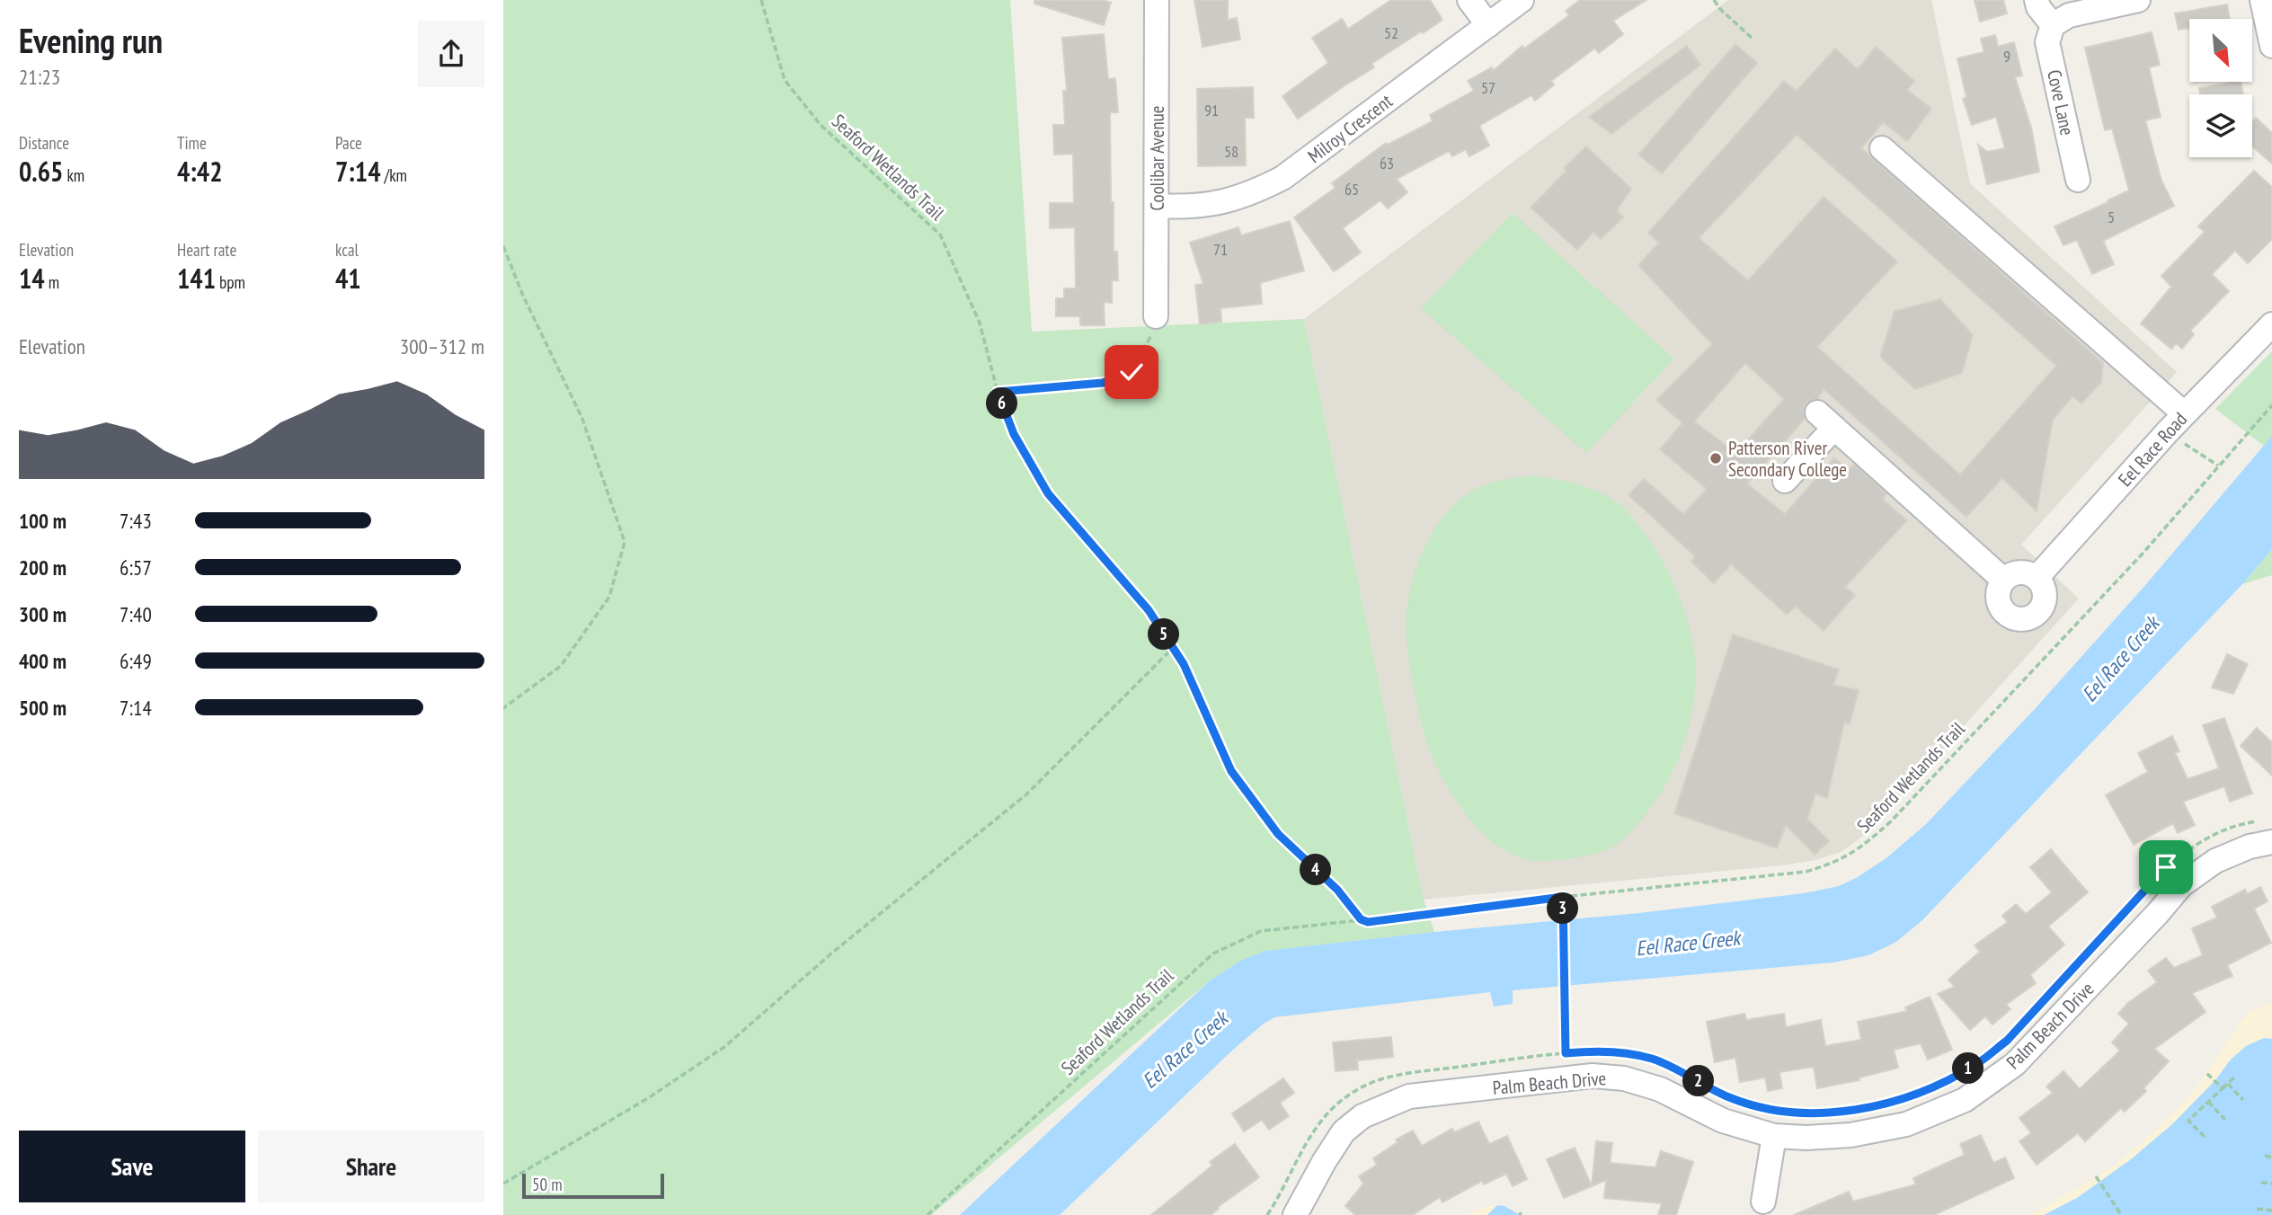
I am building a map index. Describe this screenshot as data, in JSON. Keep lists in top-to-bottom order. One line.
{"streets":{"street":["Cove Lane","Milroy Crescent","Coolibar Avenue","Eel Race Road","Palm Beach Drive"],"path":["Seaford Wetlands Trail"]},"crossings":[["Milroy Crescent","Coolibar Avenue"]],"water":["Eel Race Creek"],"places":["Patterson River Secondary College"],"house_numbers":["52","9","57","91","58","63","65","5","71"],"scale_bar":"50 m","north":"bottom right","page":{"heading":["Evening run","21:23"],"stats":[["Distance","0.65 km"],["Time","4:42"],["Pace","7:14 /km"],["Elevation","14 m"],["Heart rate","141 bpm"],["kcal","41"]],"chart":["Elevation","300–312 m"],"pins":["6","5","4","3","1","2"],"list":[{"name":"100 m","note":"7:43"},{"name":"200 m","note":"6:57"},{"name":"300 m","note":"7:40"},{"name":"400 m","note":"6:49"},{"name":"500 m","note":"7:14"}],"buttons":["Save","Share"],"scale":"50 m"}}
